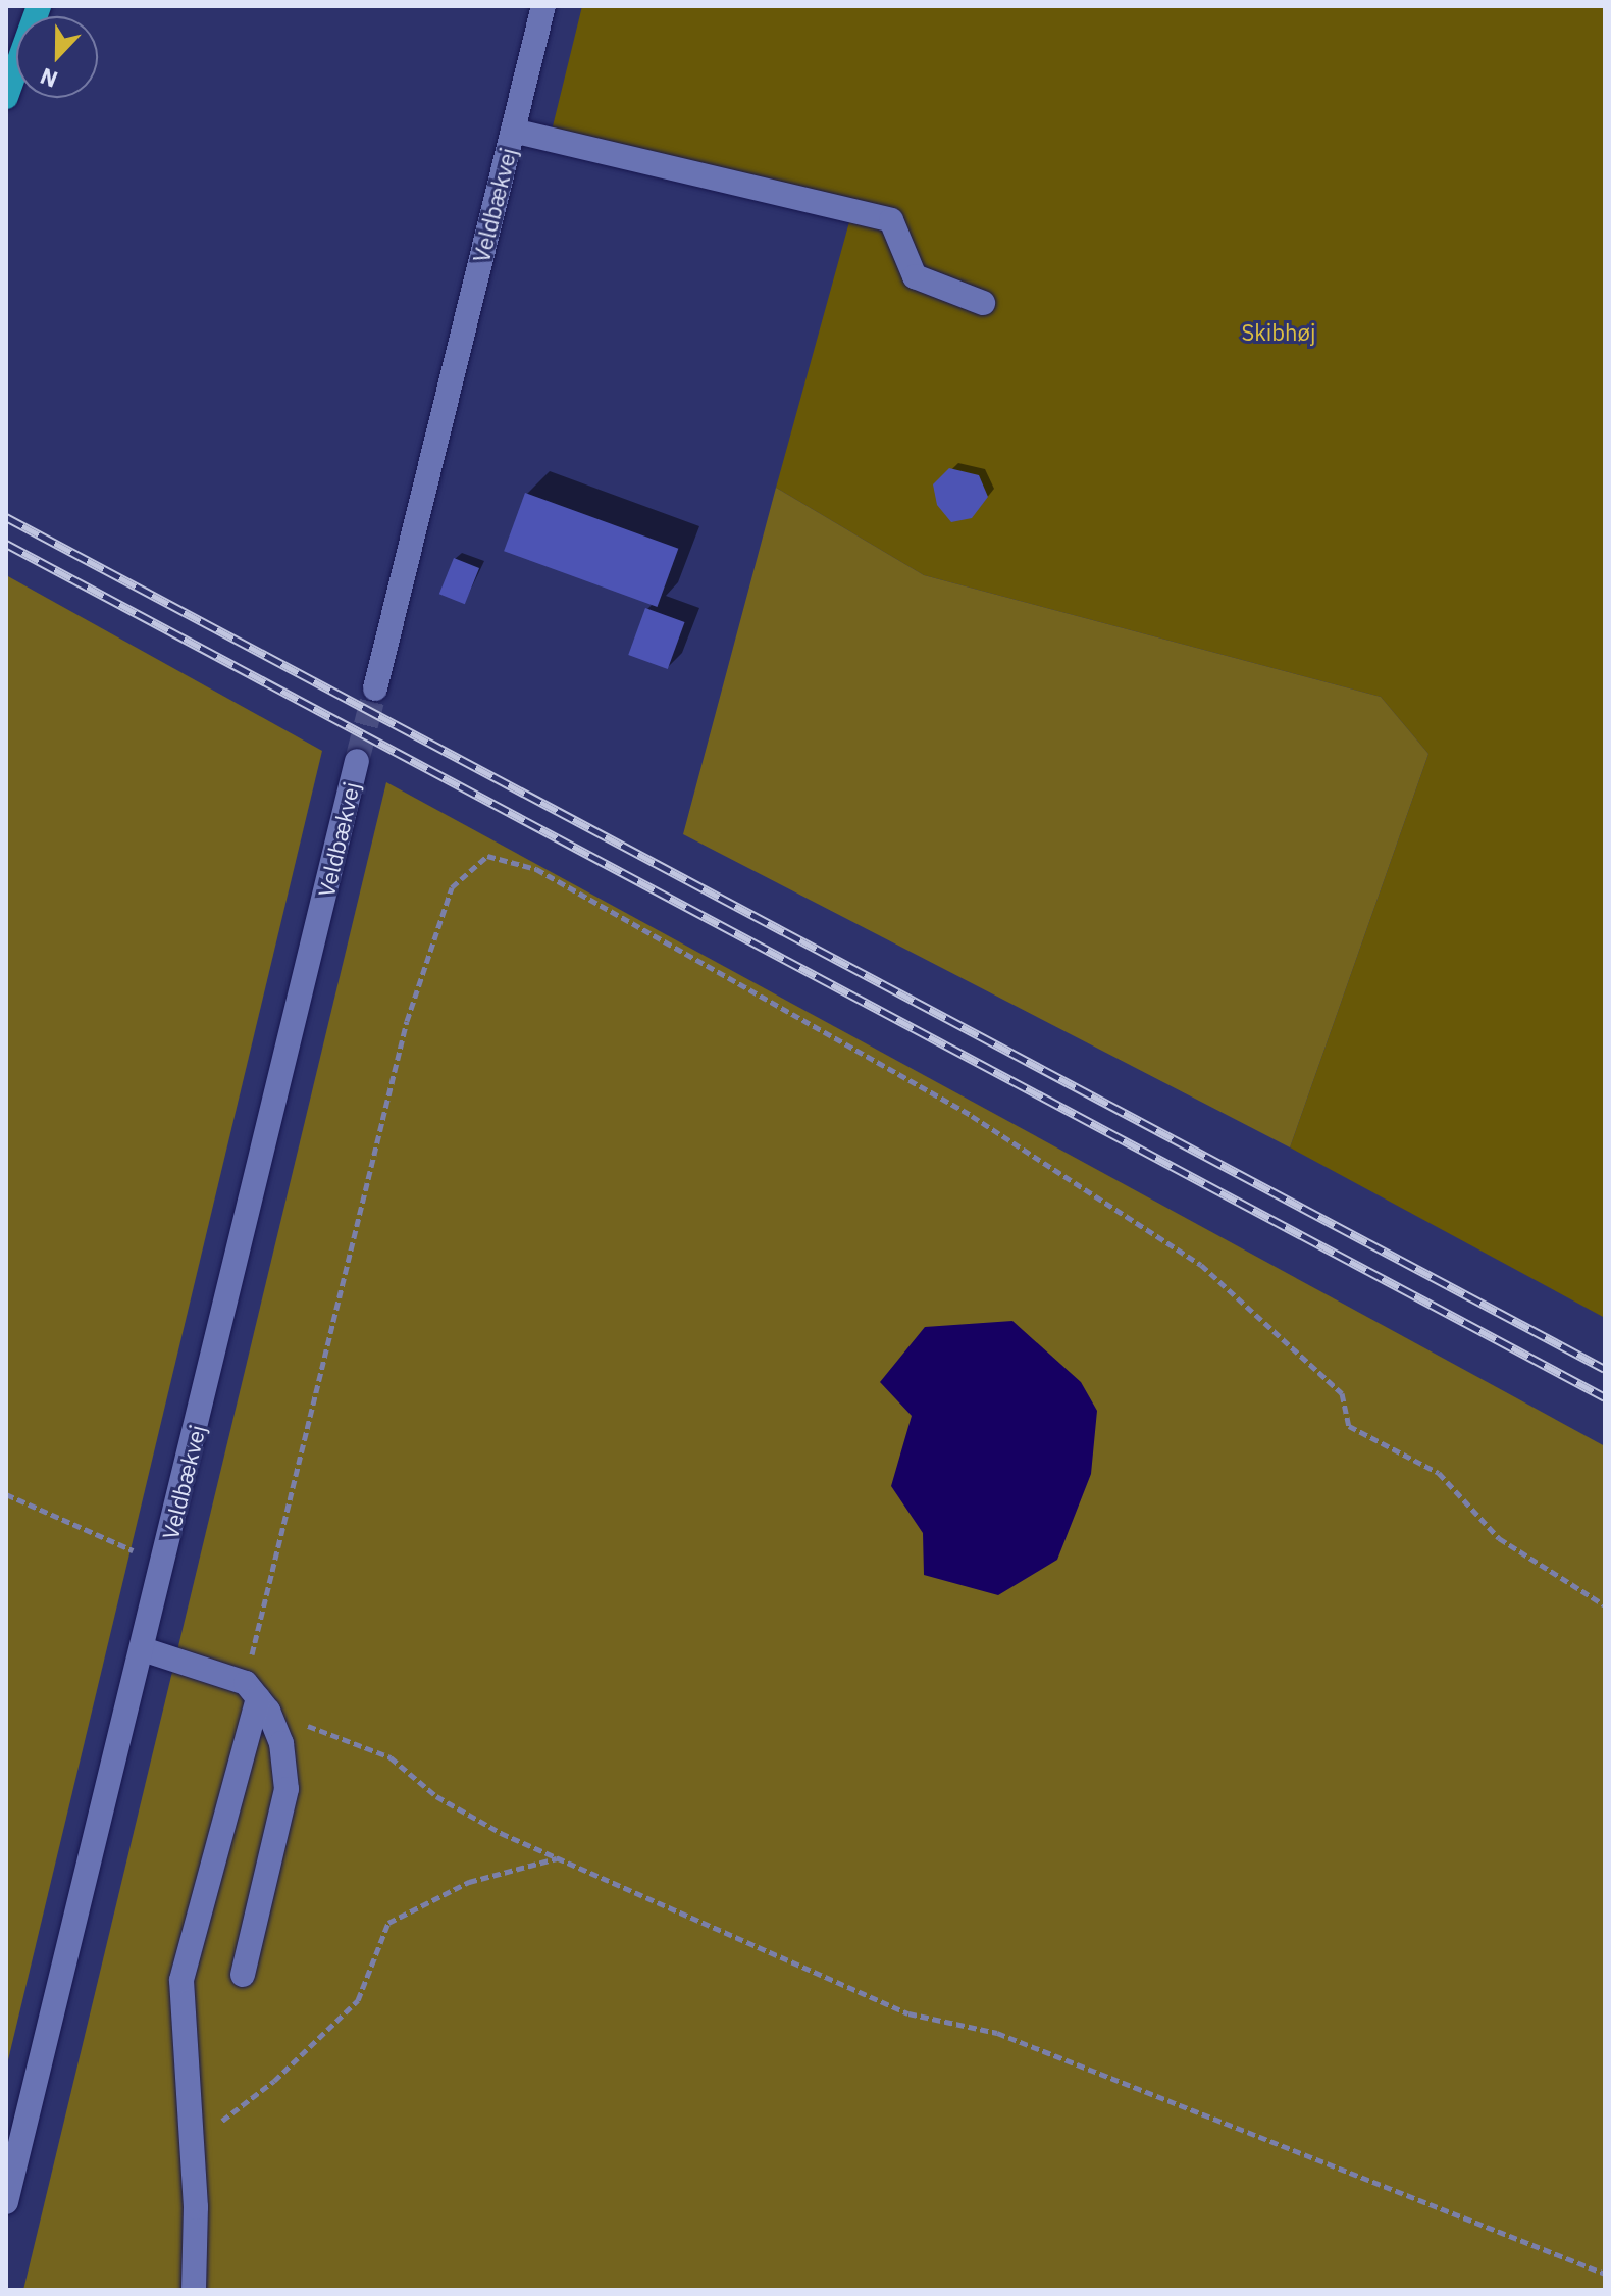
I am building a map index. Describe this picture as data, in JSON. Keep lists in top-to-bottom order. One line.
{"streets":{"street":["Veldbækvej"]},"parks":["Skibhøj"],"north":"bottom"}
